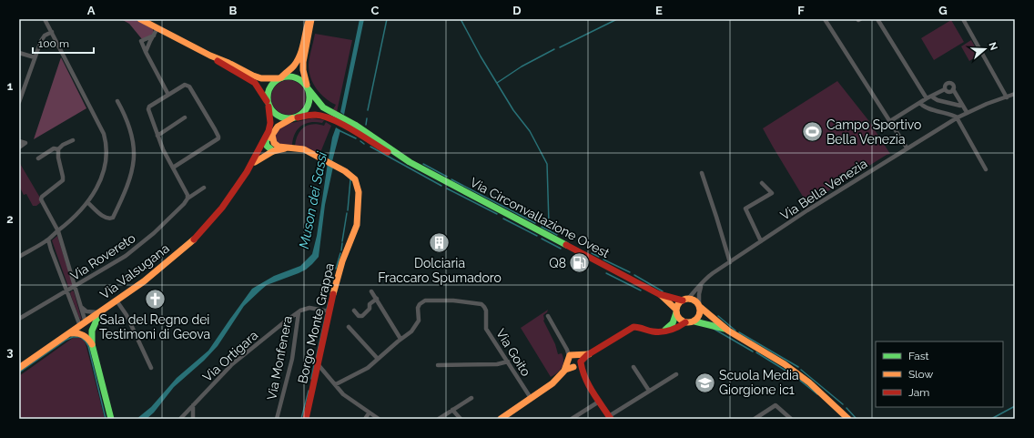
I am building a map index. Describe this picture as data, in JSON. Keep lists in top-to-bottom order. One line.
{"streets":{"main road":["Via Circonvallazione Ovest","Via Valsugana","Borgo Monte Grappa"],"street":["Via Bella Venezia","Via Rovereto","Via Goito","Via Ortigara","Via Monfenera"]},"crossings":[["Via Bella Venezia","Via Circonvallazione Ovest"],["Via Circonvallazione Ovest","Via Valsugana"],["Borgo Monte Grappa","Via Monfenera"],["Via Ortigara","Via Monfenera"]],"water":["Muson dei Sassi"],"places":{"sports":["Campo Sportivo Bella Venezia"],"building":["Dolciaria Fraccaro Spumadoro"],"fuel station":["Q8"],"church":["Sala del Regno dei Testimoni di Geova"],"school or university":["Scuola Media Giorgione ic1"]},"legend":["Fast","Slow","Jam"],"scale_bar":"100 m","north":"right","grid":{"columns":["A","B","C","D","E","F","G"],"rows":["1","2","3"]}}
